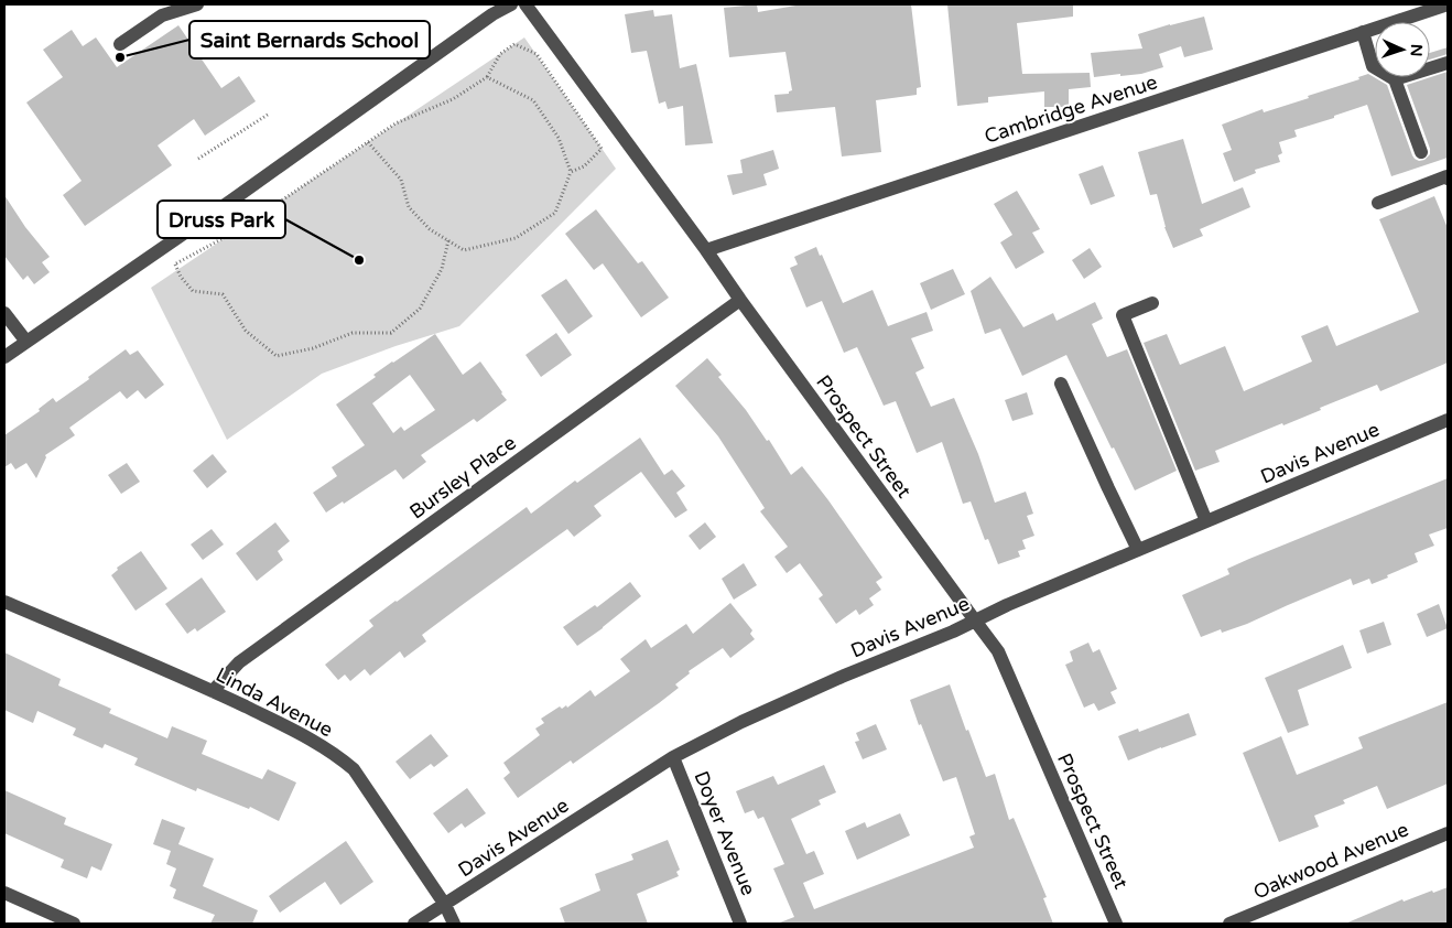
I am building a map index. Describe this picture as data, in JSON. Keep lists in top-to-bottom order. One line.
{"streets":{"street":["Cambridge Avenue","Prospect Street","Davis Avenue","Bursley Place","Linda Avenue","Doyer Avenue","Oakwood Avenue"]},"crossings":[["Cambridge Avenue","Prospect Street"],["Prospect Street","Davis Avenue"],["Prospect Street","Bursley Place"],["Davis Avenue","Linda Avenue"],["Davis Avenue","Doyer Avenue"],["Bursley Place","Linda Avenue"]],"places":["Saint Bernards School","Druss Park"],"north":"right"}
